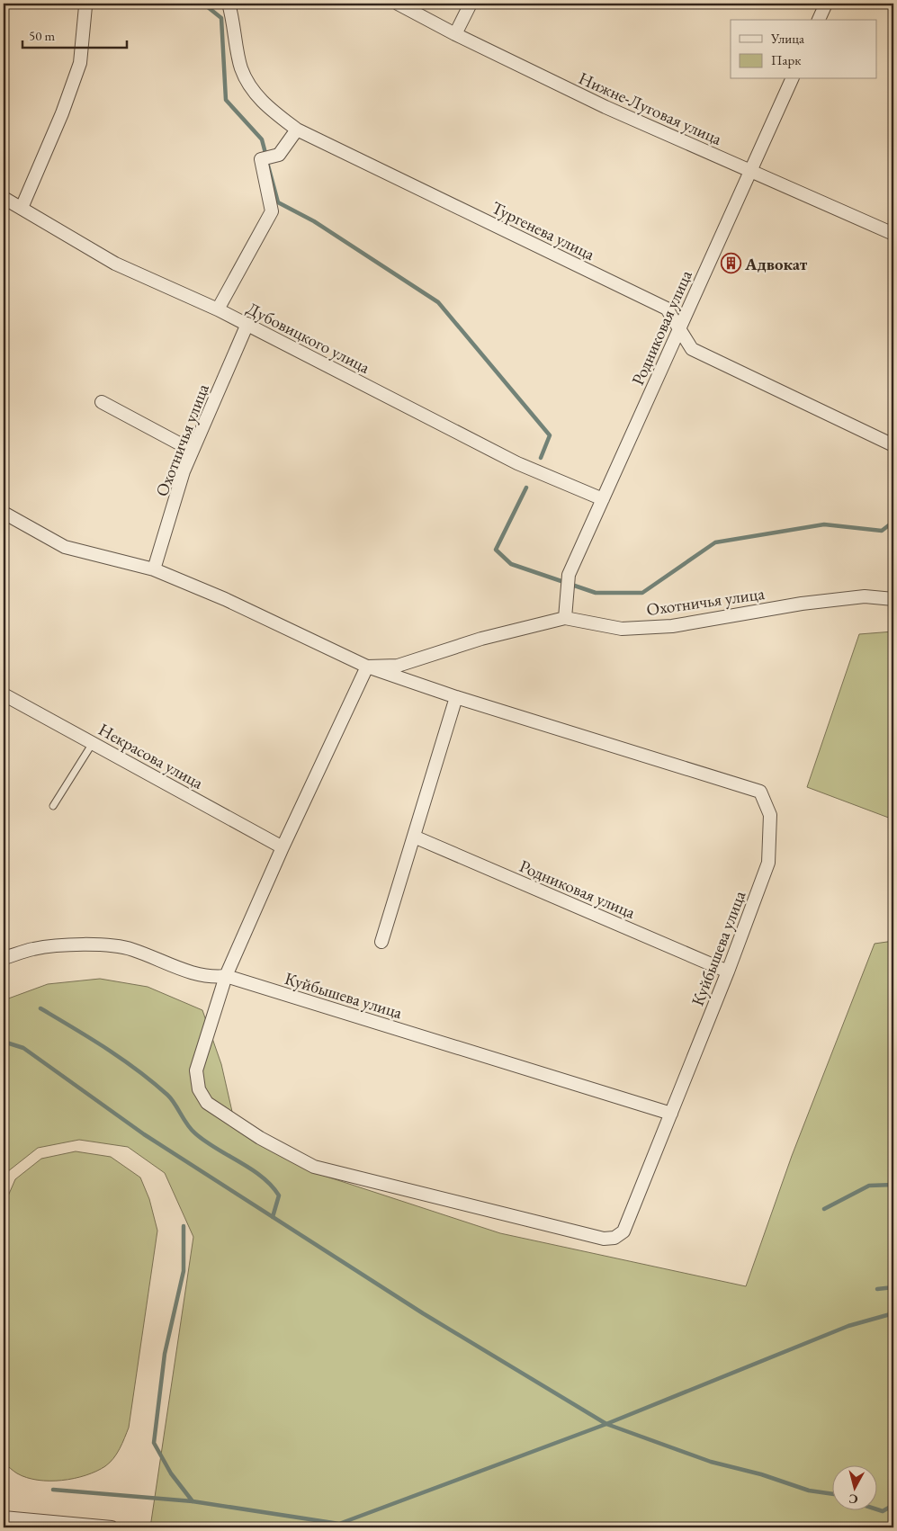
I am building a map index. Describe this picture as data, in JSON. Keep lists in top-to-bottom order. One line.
{"streets":{"street":["Нижне-Луговая улица","Тургенева улица","Родниковая улица","Дубовицкого улица","Охотничья улица","Некрасова улица","Куйбышева улица"]},"crossings":[["Нижне-Луговая улица","Родниковая улица"],["Тургенева улица","Родниковая улица"],["Родниковая улица","Дубовицкого улица"],["Родниковая улица","Охотничья улица"],["Родниковая улица","Куйбышева улица"],["Дубовицкого улица","Охотничья улица"],["Охотничья улица","Куйбышева улица"]],"places":{"building":["Адвокат"]},"legend":["Улица","Парк"],"scale_bar":"50 m","north":"bottom"}
